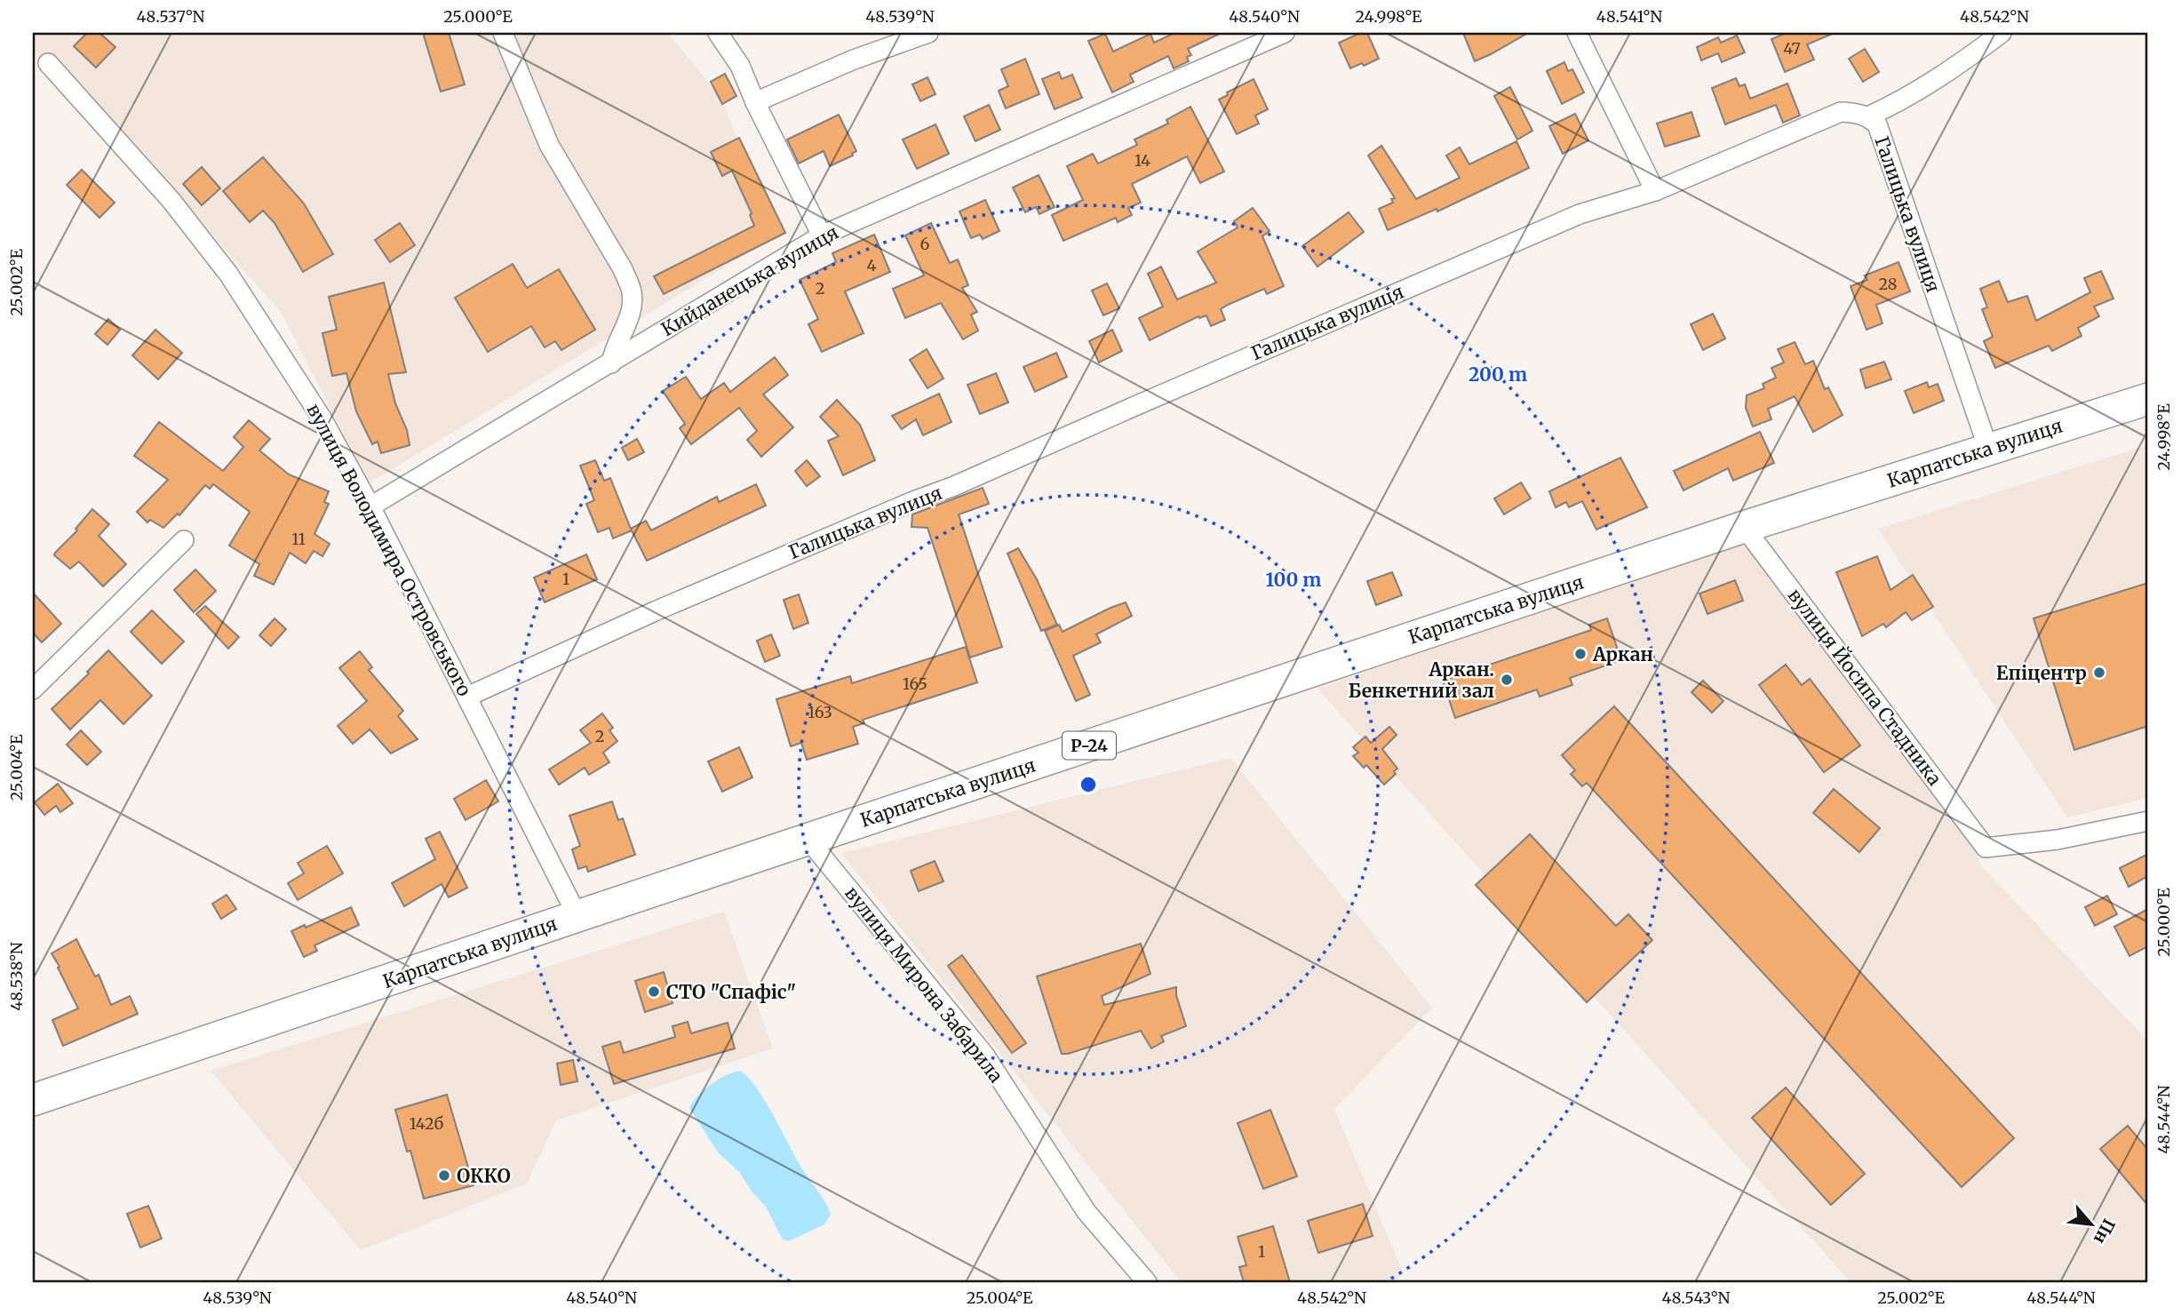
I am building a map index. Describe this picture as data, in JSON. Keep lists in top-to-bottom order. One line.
{"streets":{"main road":["Карпатська вулиця","Р-24"],"street":["Галицька вулиця","Кийданецька вулиця","вулиця Володимира Островського","вулиця Йосипа Стадника","вулиця Мирона Забарила"]},"crossings":[["Галицька вулиця","Карпатська вулиця"],["Галицька вулиця","вулиця Володимира Островського"],["Кийданецька вулиця","вулиця Володимира Островського"],["Карпатська вулиця","вулиця Володимира Островського"],["Карпатська вулиця","вулиця Йосипа Стадника"],["Карпатська вулиця","вулиця Мирона Забарила"]],"places":["Аркан","Епіцентр","Аркан. Бенкетний зал","СТО \"Спафіс\"","ОККО"],"house_numbers":["47","14","6","4","28","2","11","1","165","163","2","142б","1"],"north":"bottom right","coordinates":["48.537°N","25.000°E","48.539°N","48.540°N","24.998°E","48.541°N","48.542°N","25.002°E","25.004°E","48.538°N","48.544°N","48.543°N"],"rings":["200 m","100 m"]}
